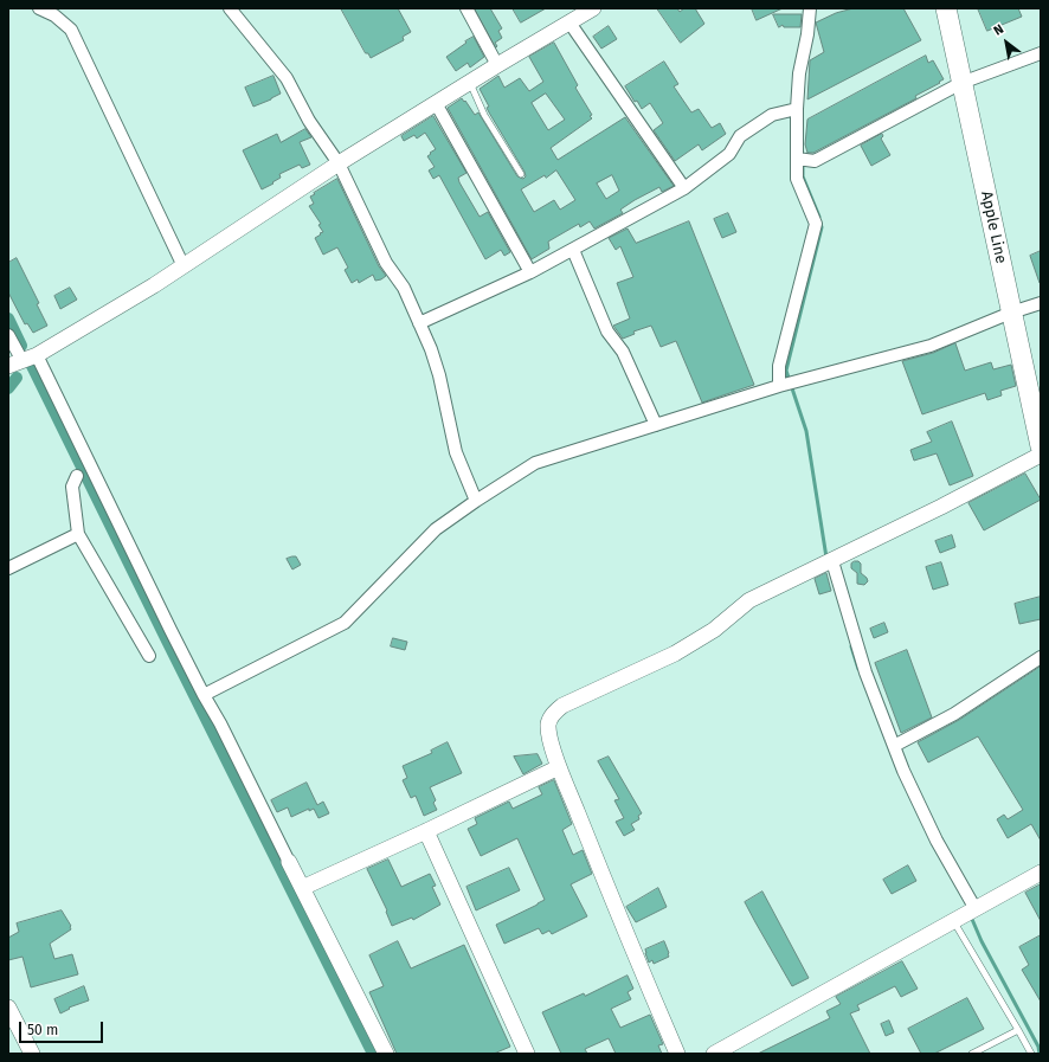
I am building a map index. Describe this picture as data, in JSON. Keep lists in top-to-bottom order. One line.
{"streets":{"highway":["Apple Line"]},"scale_bar":"50 m","north":"top left"}
